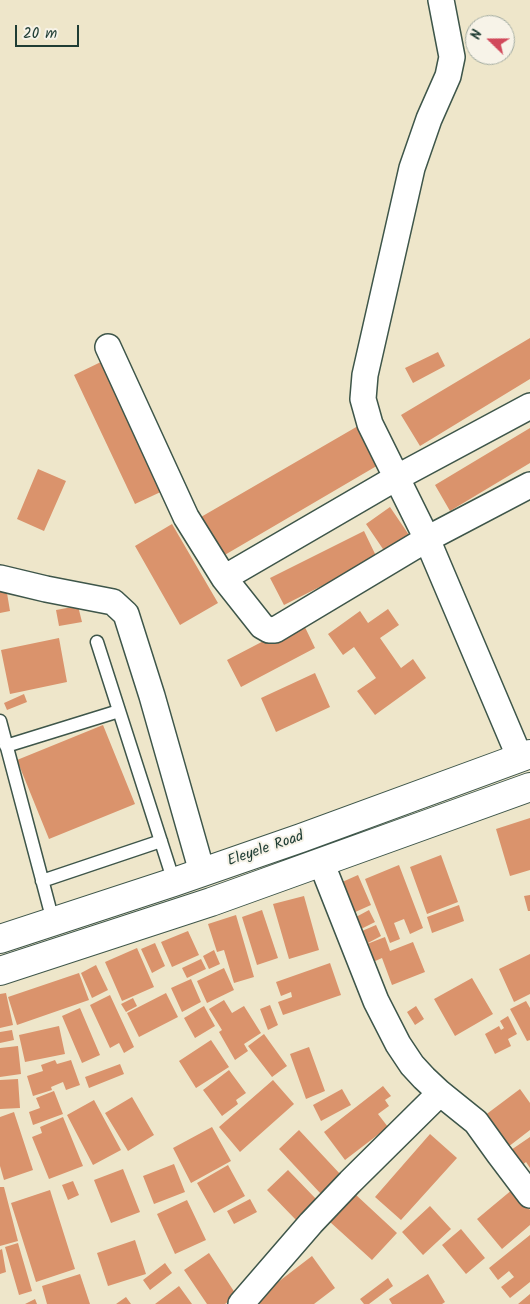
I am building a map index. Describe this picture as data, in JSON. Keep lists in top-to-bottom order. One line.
{"streets":{"main road":["Eleyele Road"]},"scale_bar":"20 m","north":"left"}
